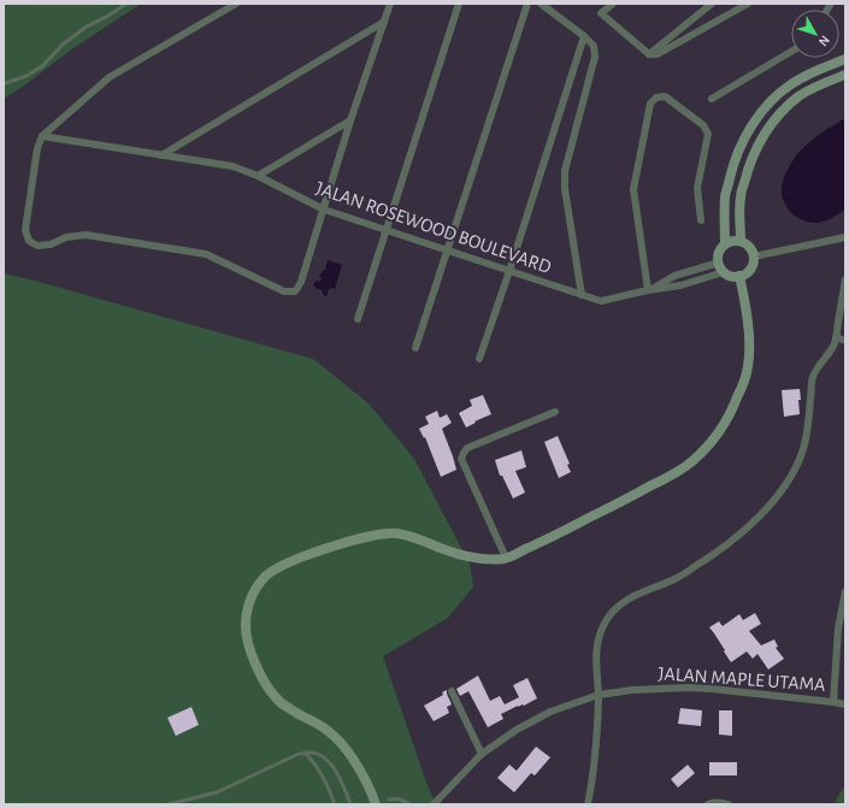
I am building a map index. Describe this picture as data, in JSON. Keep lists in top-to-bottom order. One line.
{"streets":{"street":["JALAN ROSEWOOD BOULEVARD","JALAN MAPLE UTAMA"]},"north":"bottom right"}
